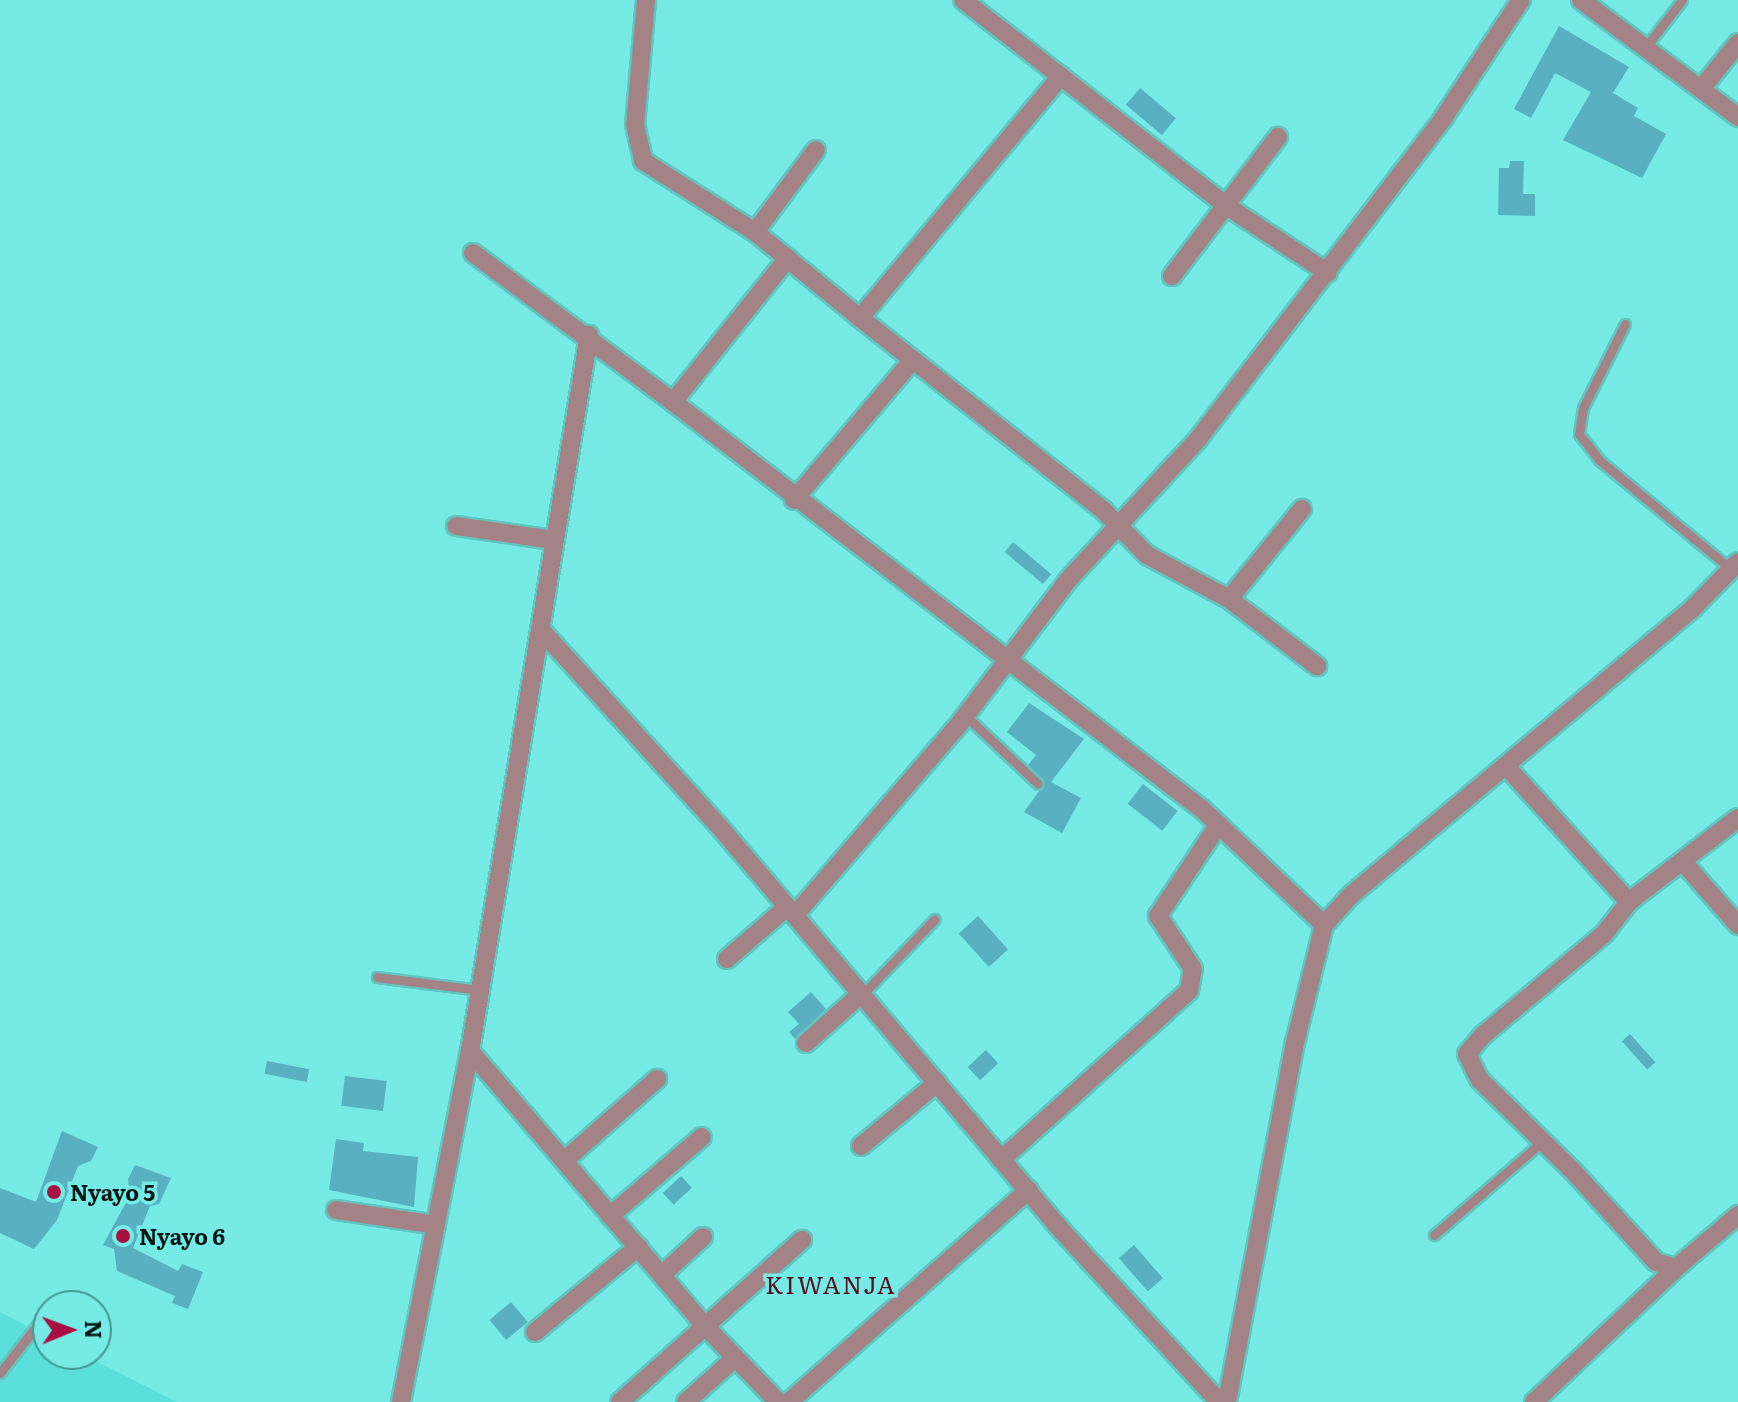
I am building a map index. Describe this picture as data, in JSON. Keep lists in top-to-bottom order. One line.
{"districts":["KIWANJA"],"places":["Nyayo 5","Nyayo 6"],"north":"right"}
